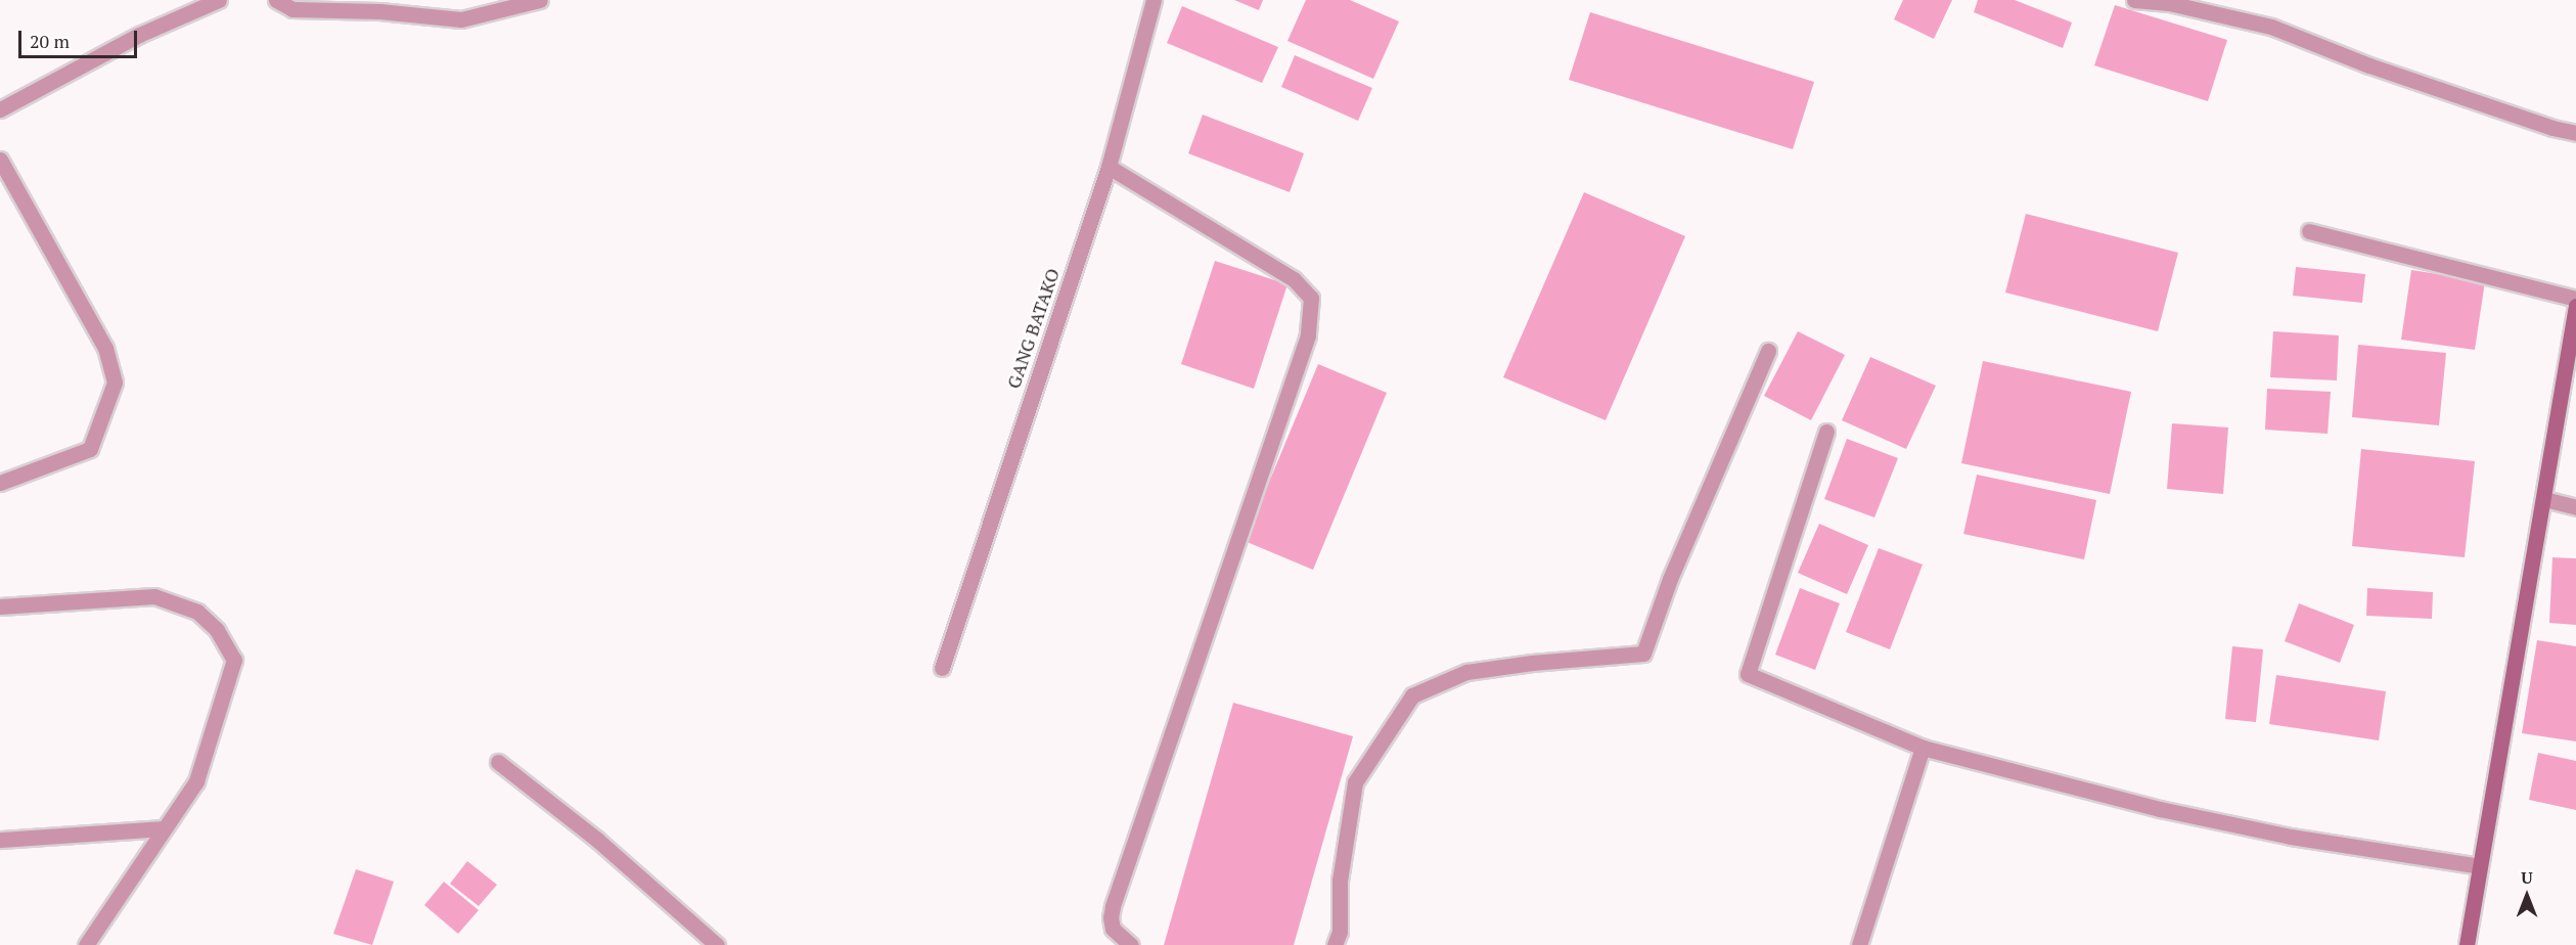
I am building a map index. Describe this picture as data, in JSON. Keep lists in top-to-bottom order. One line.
{"streets":{"street":["GANG BATAKO"]},"scale_bar":"20 m","north":"top"}
